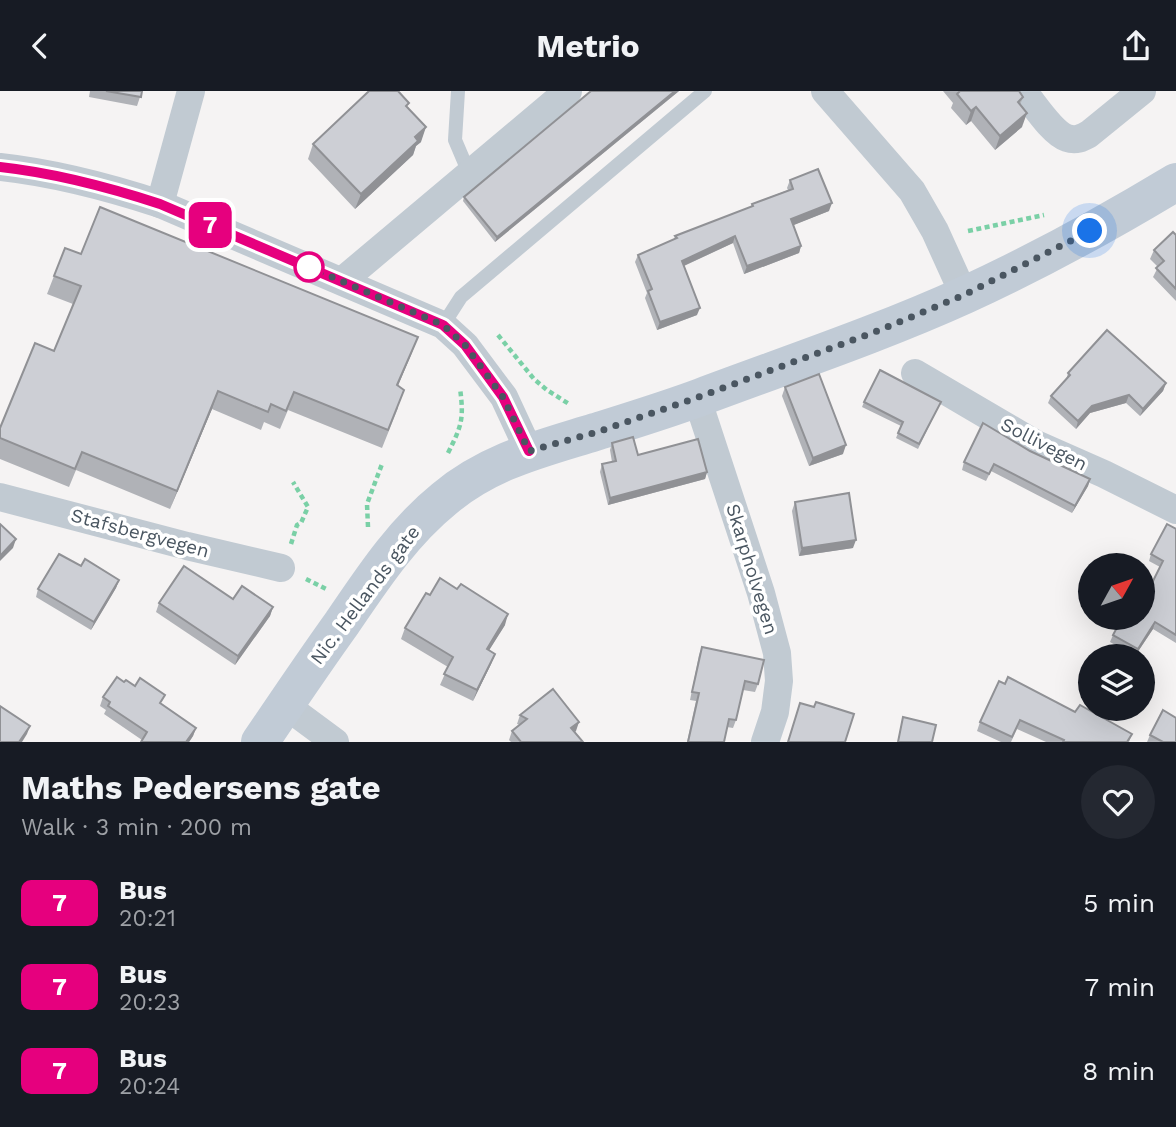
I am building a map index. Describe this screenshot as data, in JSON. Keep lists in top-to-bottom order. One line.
{"streets":{"main road":["Nic. Hellands gate"],"street":["Sollivegen","Stafsbergvegen","Skarpholvegen"]},"lines":["bus line 7"],"north":"top right","page":{"header":"Metrio","on_map":"7","heading":["Maths Pedersens gate","Walk · 3 min · 200 m"],"list":[{"mark":"7","name":"Bus","note":"20:21","value":"5 min"},{"mark":"7","name":"Bus","note":"20:23","value":"7 min"},{"mark":"7","name":"Bus","note":"20:24","value":"8 min"}]}}
